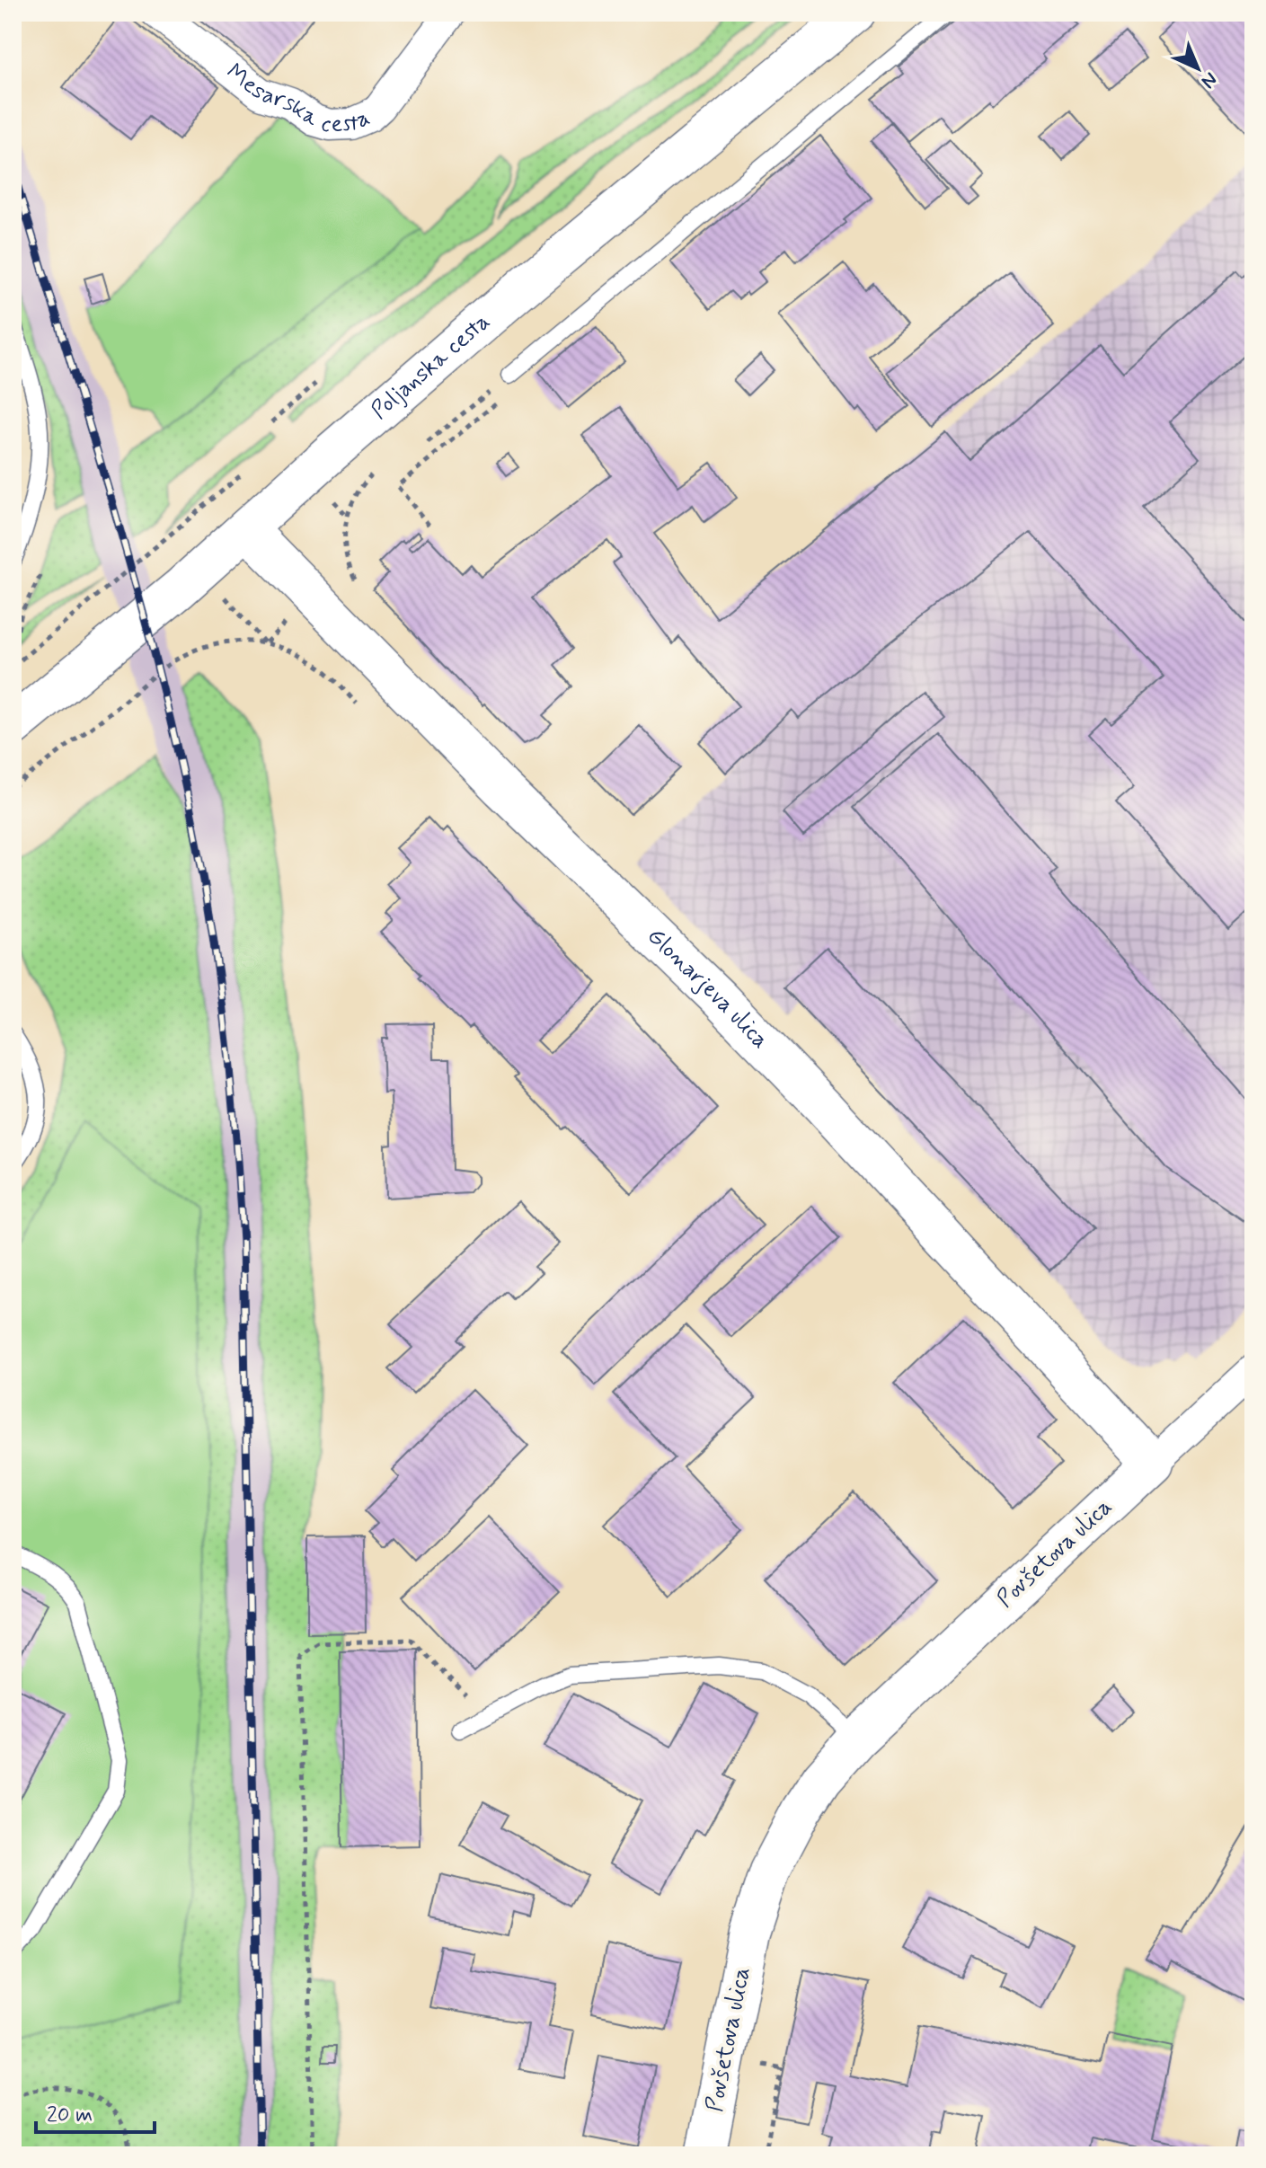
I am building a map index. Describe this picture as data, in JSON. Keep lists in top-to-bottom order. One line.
{"streets":{"street":["Mesarska cesta","Poljanska cesta","Glonarjeva ulica","Povšetova ulica"]},"crossings":[["Poljanska cesta","Glonarjeva ulica"],["Glonarjeva ulica","Povšetova ulica"]],"scale_bar":"20 m","north":"bottom right"}
